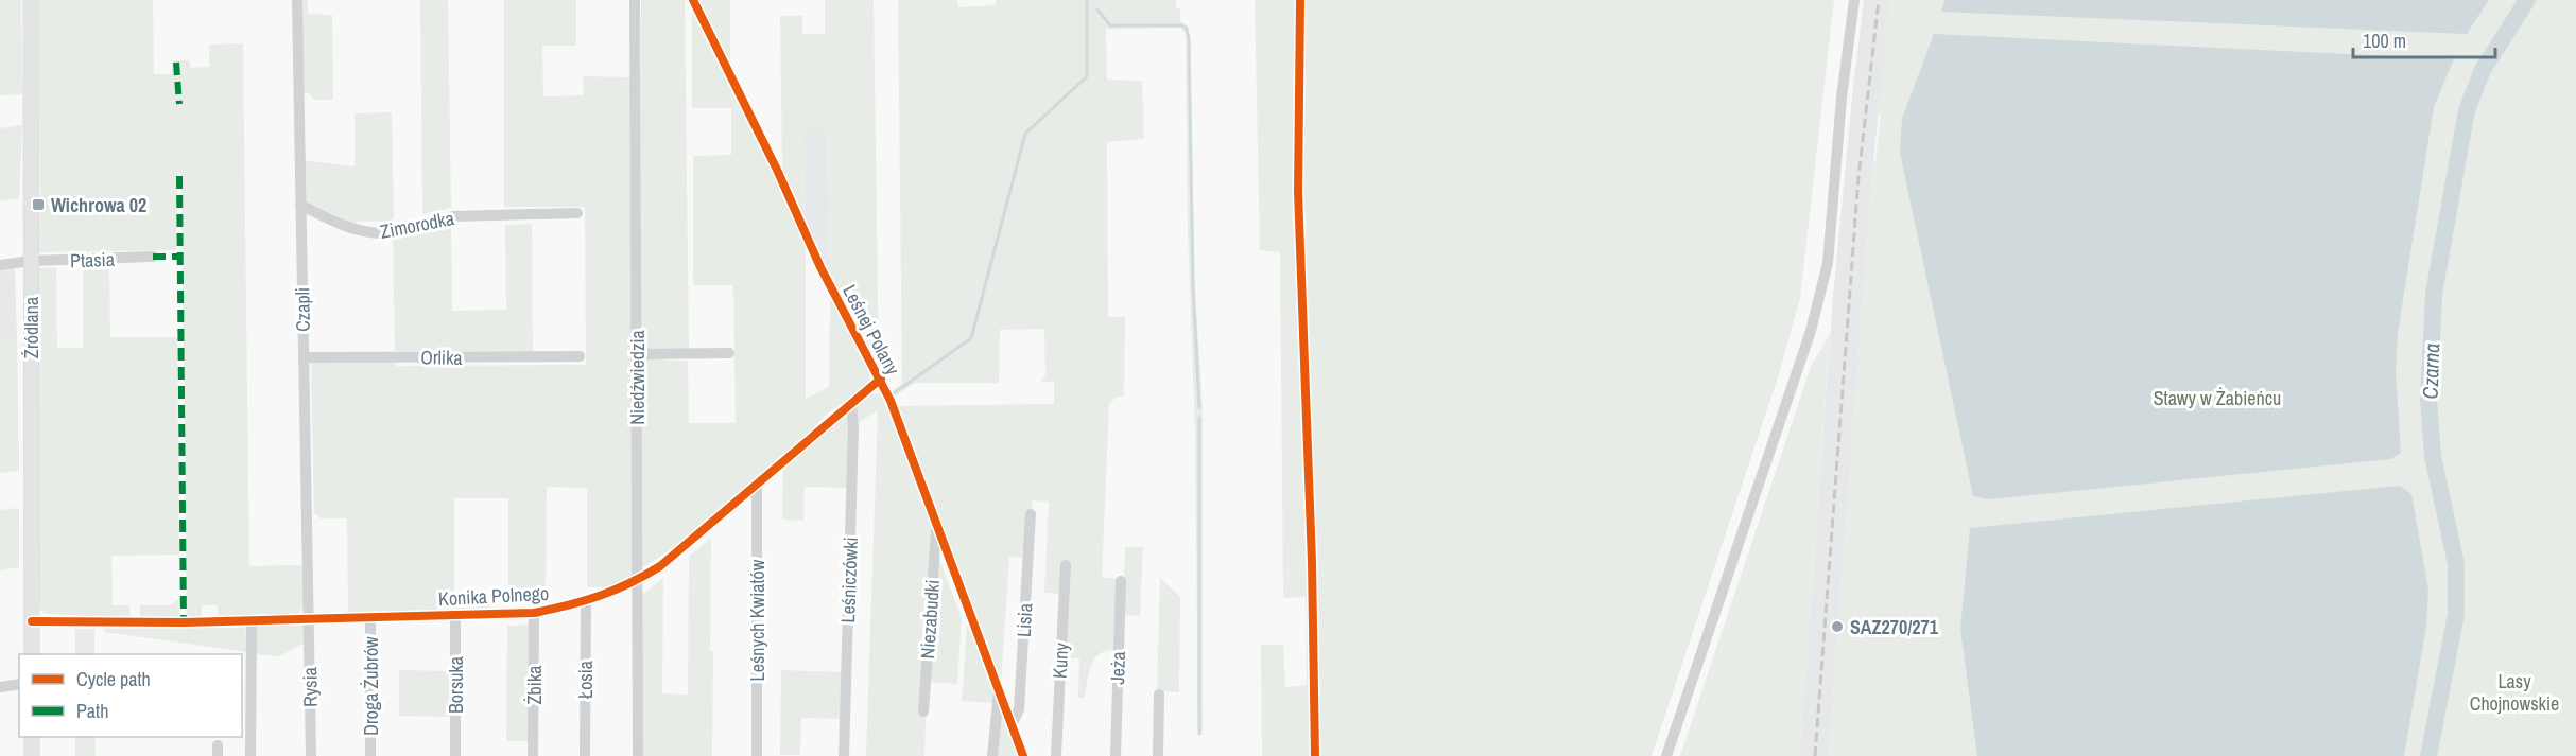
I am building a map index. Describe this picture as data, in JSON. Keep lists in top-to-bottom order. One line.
{"streets":{"main road":["Źródlana"],"street":["Zimorodka","Ptasia","Czapli","Leśnej Polany","Orlika","Niedźwiedzia","Leśniczówki","Konika Polnego","Niezabudki","Leśnych Kwiatów","Lisia","Kuny","Jeża","Łosia","Borsuka","Żbika","Droga Żubrów","Rysia"]},"crossings":[["Zimorodka","Czapli"],["Ptasia","Źródlana"],["Czapli","Orlika"],["Czapli","Konika Polnego"],["Czapli","Rysia"],["Źródlana","Konika Polnego"],["Leśnej Polany","Konika Polnego"],["Leśnej Polany","Niezabudki"],["Leśnej Polany","Lisia"],["Niedźwiedzia","Konika Polnego"],["Leśniczówki","Konika Polnego"],["Konika Polnego","Leśnych Kwiatów"],["Konika Polnego","Łosia"],["Konika Polnego","Borsuka"],["Konika Polnego","Żbika"],["Konika Polnego","Droga Żubrów"],["Konika Polnego","Rysia"]],"water":["Czarna"],"parks":["Stawy w Żabieńcu","Lasy Chojnowskie"],"places":{"transit":["Wichrowa 02"],"other":["SAZ270/271"]},"legend":["Cycle path","Path"],"scale_bar":"100 m"}
